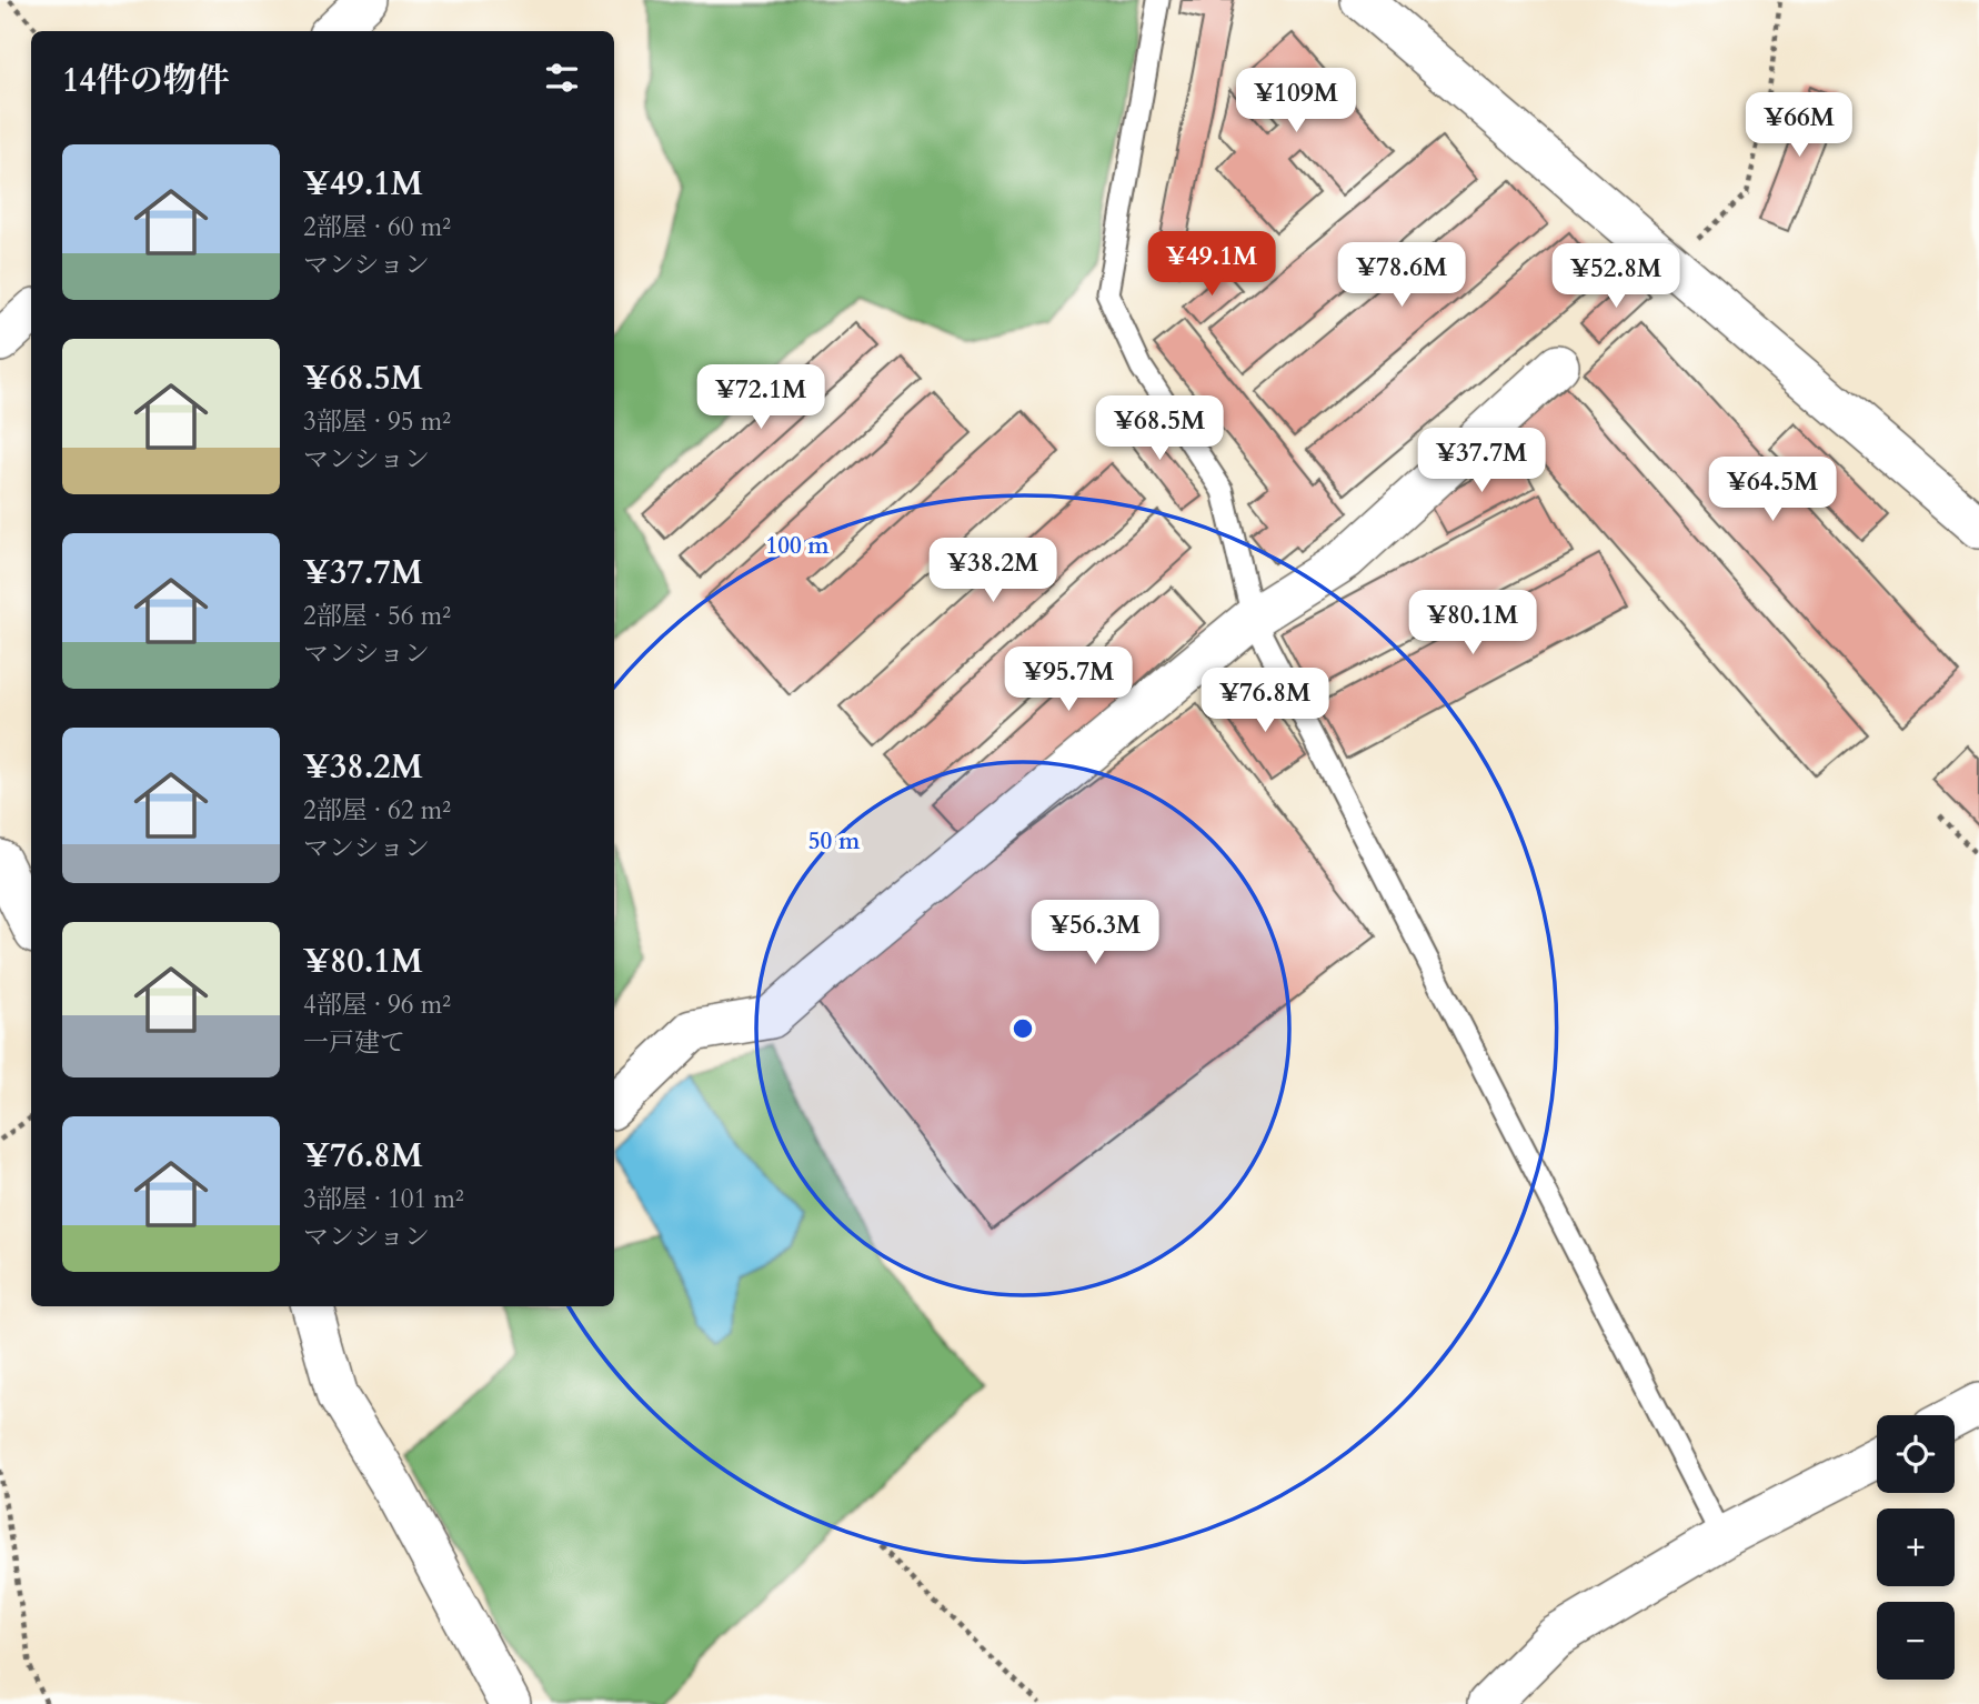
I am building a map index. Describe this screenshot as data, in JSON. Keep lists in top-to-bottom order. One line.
{"page":{"heading":"14件の物件","price":["¥109M","¥66M","¥49.1M","¥78.6M","¥52.8M","¥72.1M","¥68.5M","¥37.7M","¥64.5M","¥38.2M","¥80.1M","¥95.7M","¥76.8M","¥56.3M"],"list":[{"name":"¥49.1M","note":"2部屋 · 60 m² · マンション"},{"name":"¥68.5M","note":"3部屋 · 95 m² · マンション"},{"name":"¥37.7M","note":"2部屋 · 56 m² · マンション"},{"name":"¥38.2M","note":"2部屋 · 62 m² · マンション"},{"name":"¥80.1M","note":"4部屋 · 96 m² · 一戸建て"},{"name":"¥76.8M","note":"3部屋 · 101 m² · マンション"}],"map_buttons":["+","−"]},"rings":["100 m","50 m"]}
